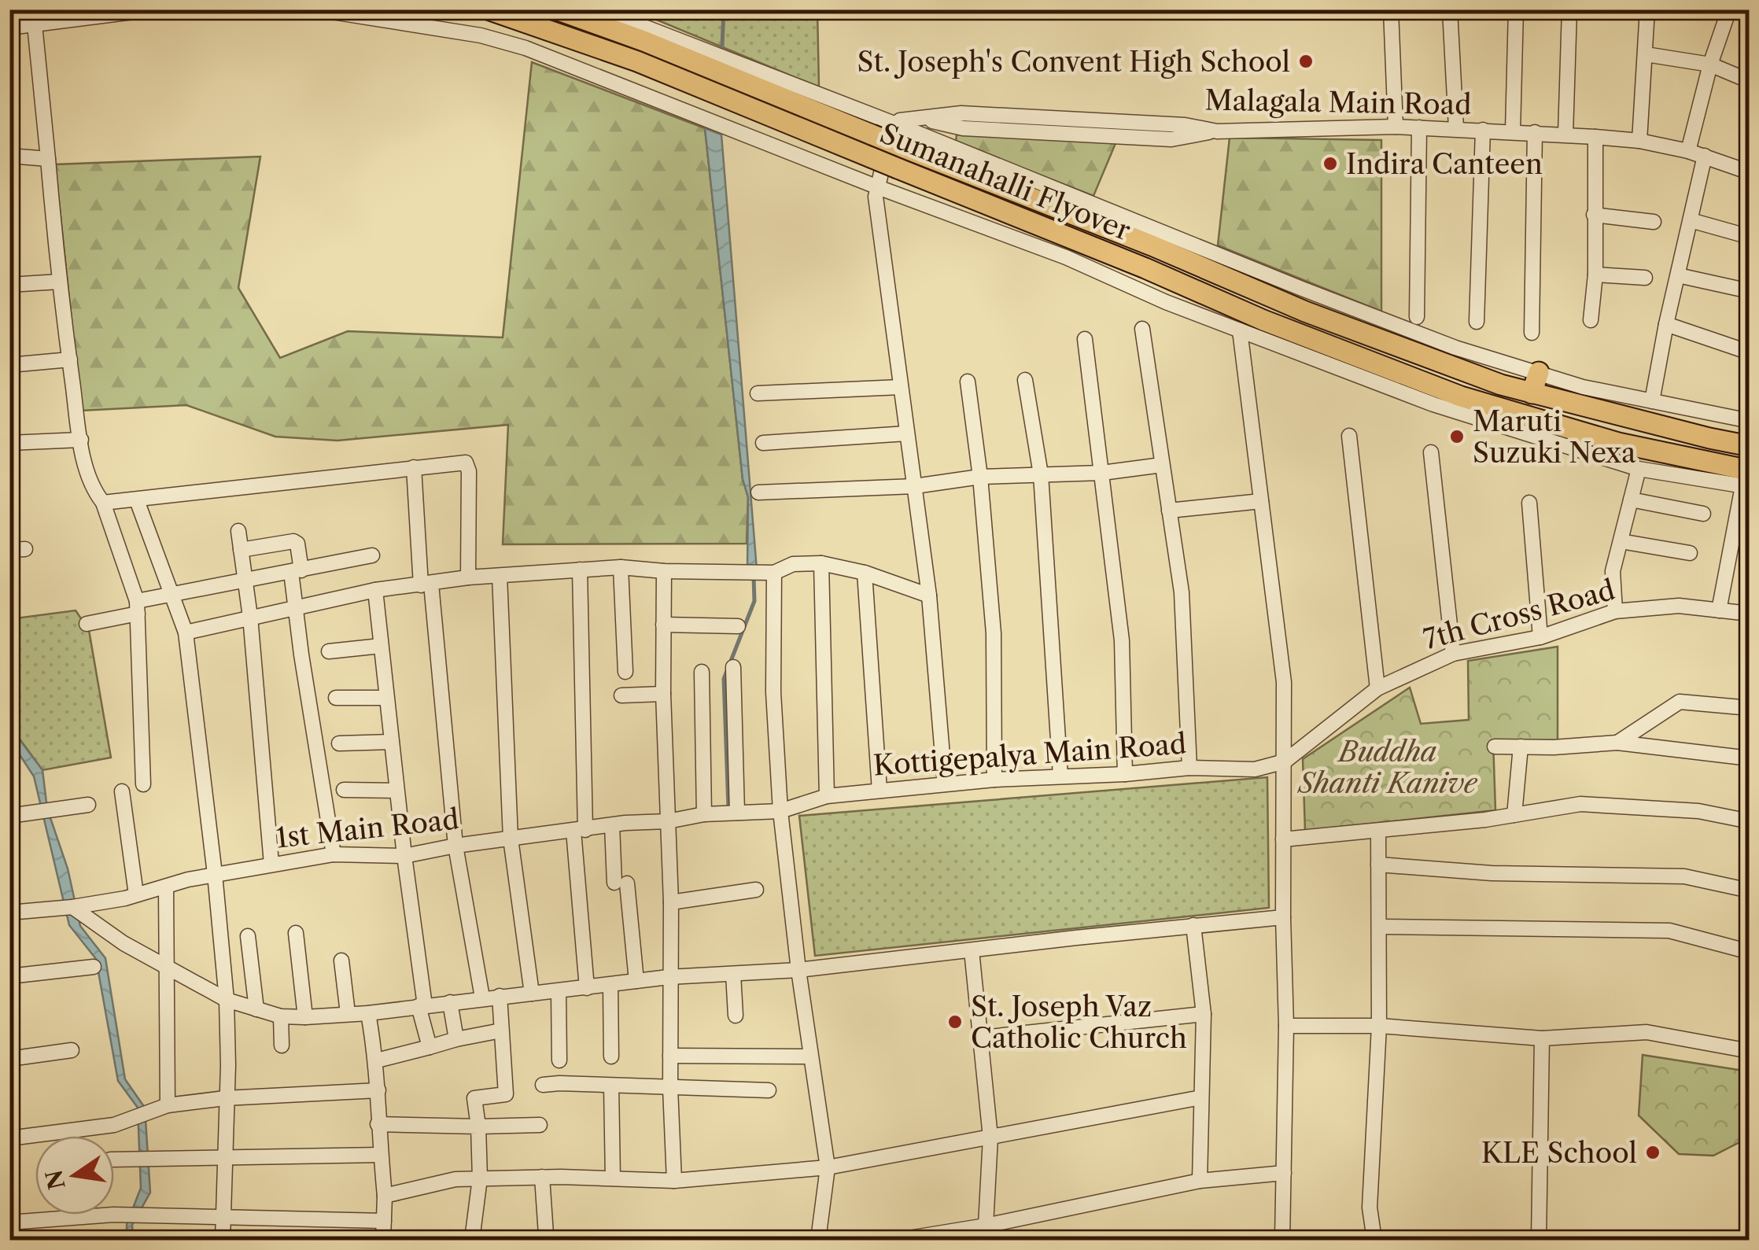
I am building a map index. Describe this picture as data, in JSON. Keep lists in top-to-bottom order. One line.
{"streets":{"highway":["Sumanahalli Flyover"],"street":["Malagala Main Road","7th Cross Road","Kottigepalya Main Road","1st Main Road"]},"crossings":[["7th Cross Road","Kottigepalya Main Road"],["Kottigepalya Main Road","1st Main Road"]],"parks":["Buddha Shanti Kanive"],"places":["St. Joseph's Convent High School","Indira Canteen","Maruti Suzuki Nexa","St. Joseph Vaz Catholic Church","KLE School"],"north":"left"}
